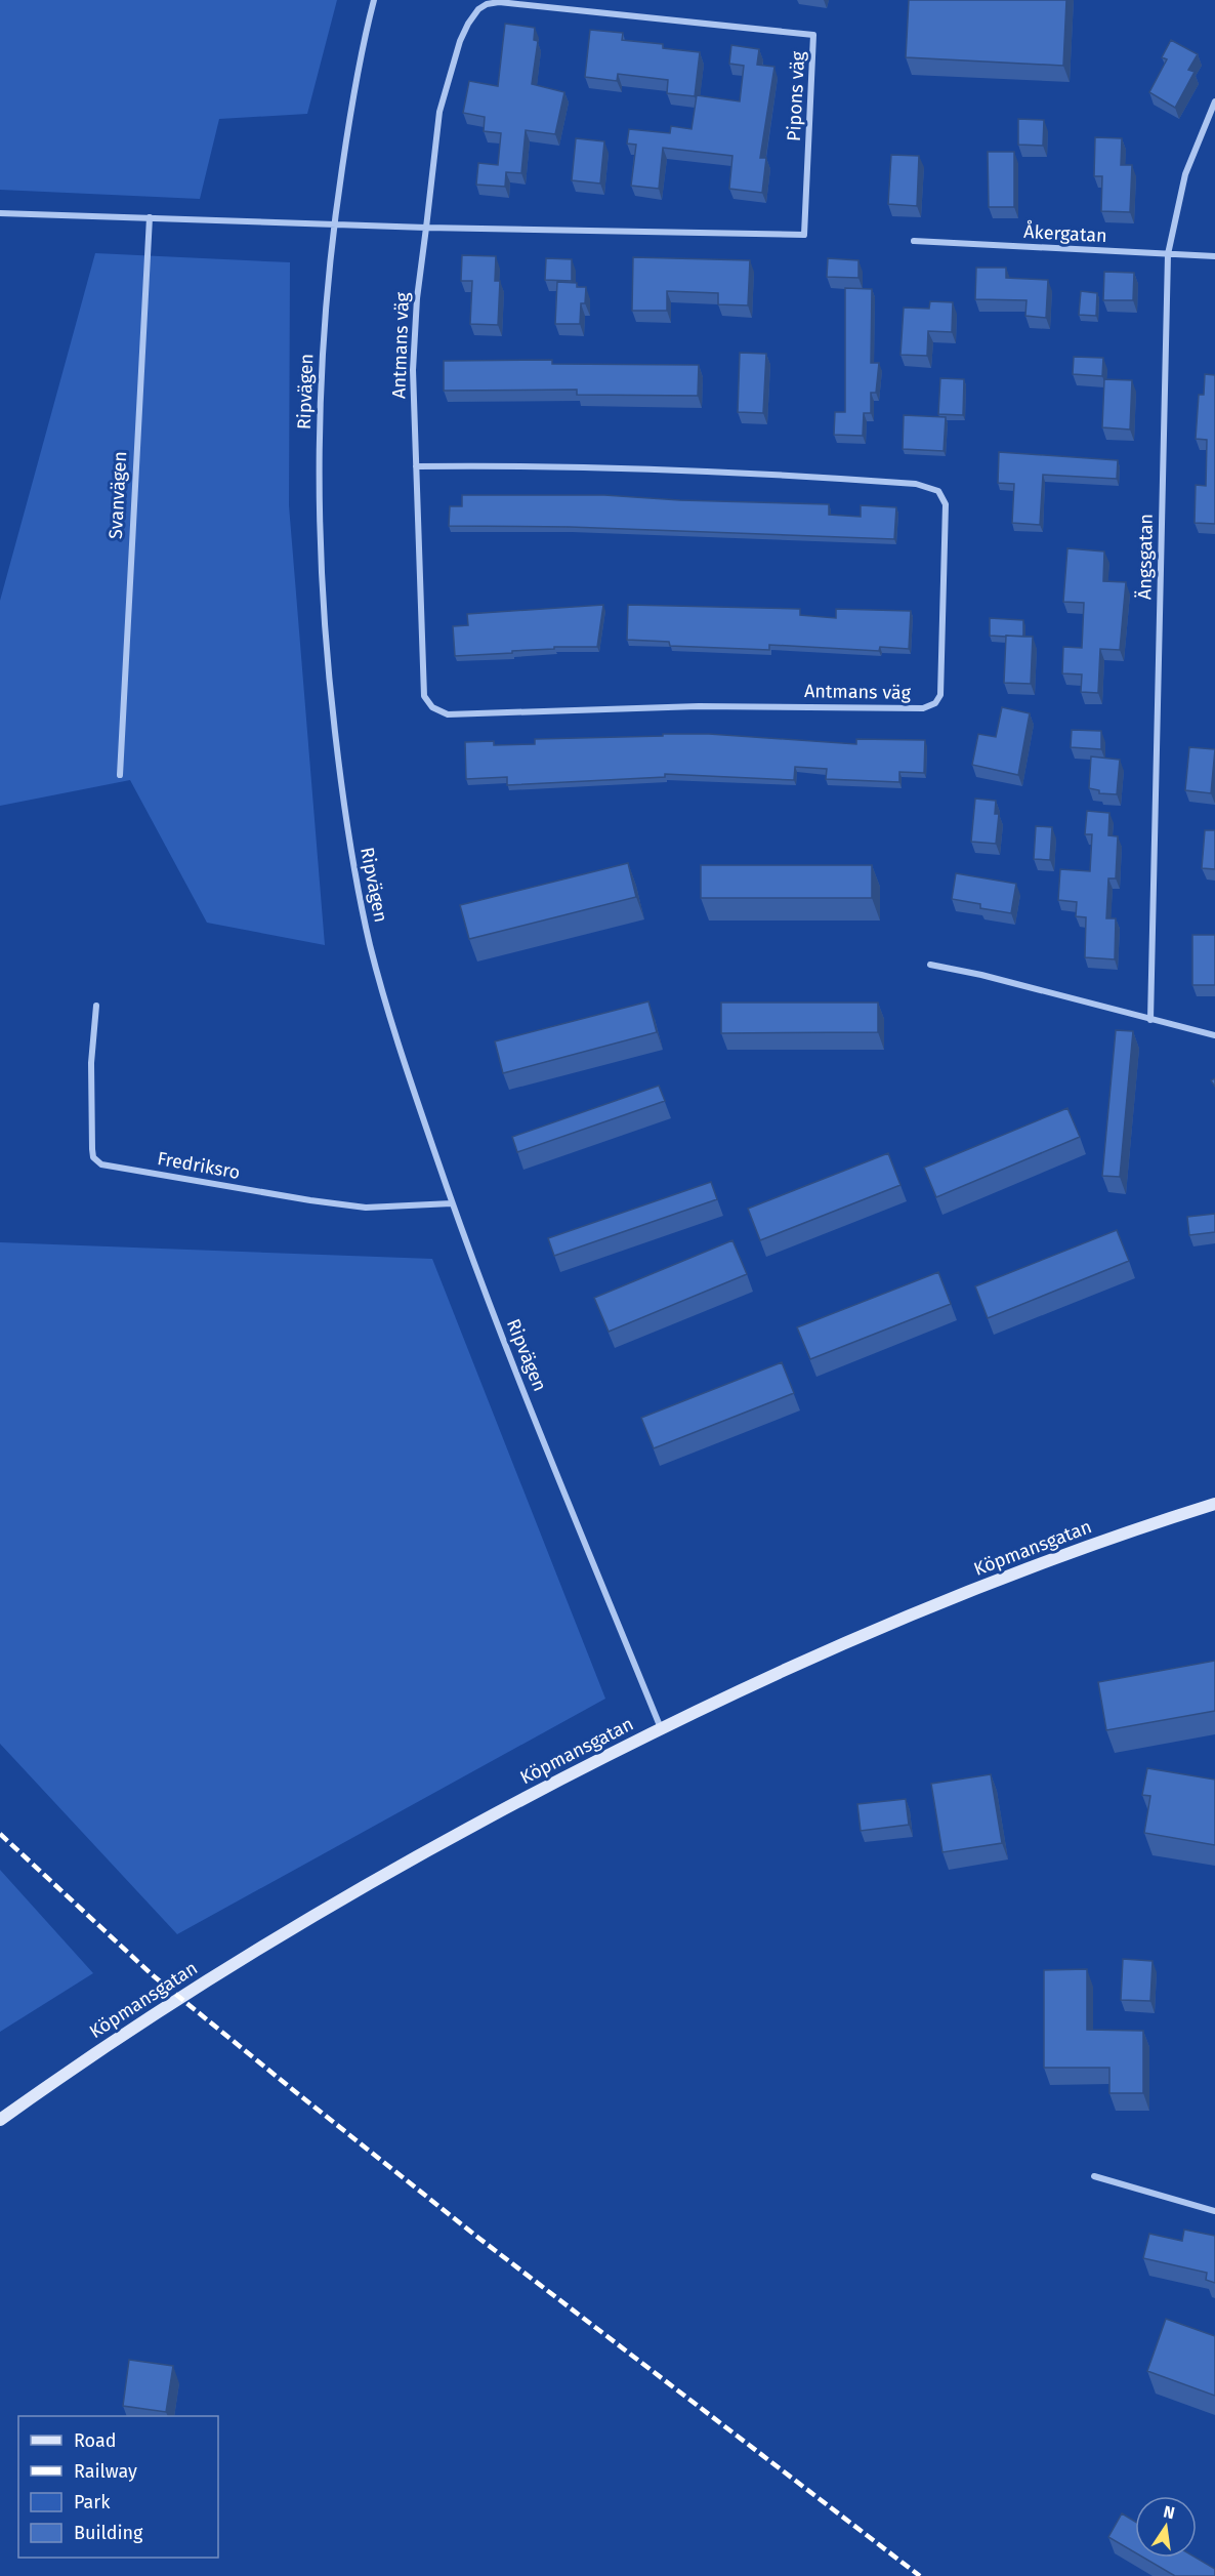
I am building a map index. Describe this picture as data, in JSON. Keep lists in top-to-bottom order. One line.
{"streets":{"street":["Pipons väg","Åkergatan","Antmans väg","Ripvägen","Svanvägen","Ängsgatan","Fredriksro","Köpmansgatan"]},"crossings":[["Pipons väg","Antmans väg"],["Pipons väg","Ripvägen"],["Pipons väg","Svanvägen"],["Åkergatan","Ängsgatan"],["Ripvägen","Fredriksro"],["Ripvägen","Köpmansgatan"]],"legend":["Road","Railway","Park","Building"],"north":"top"}
